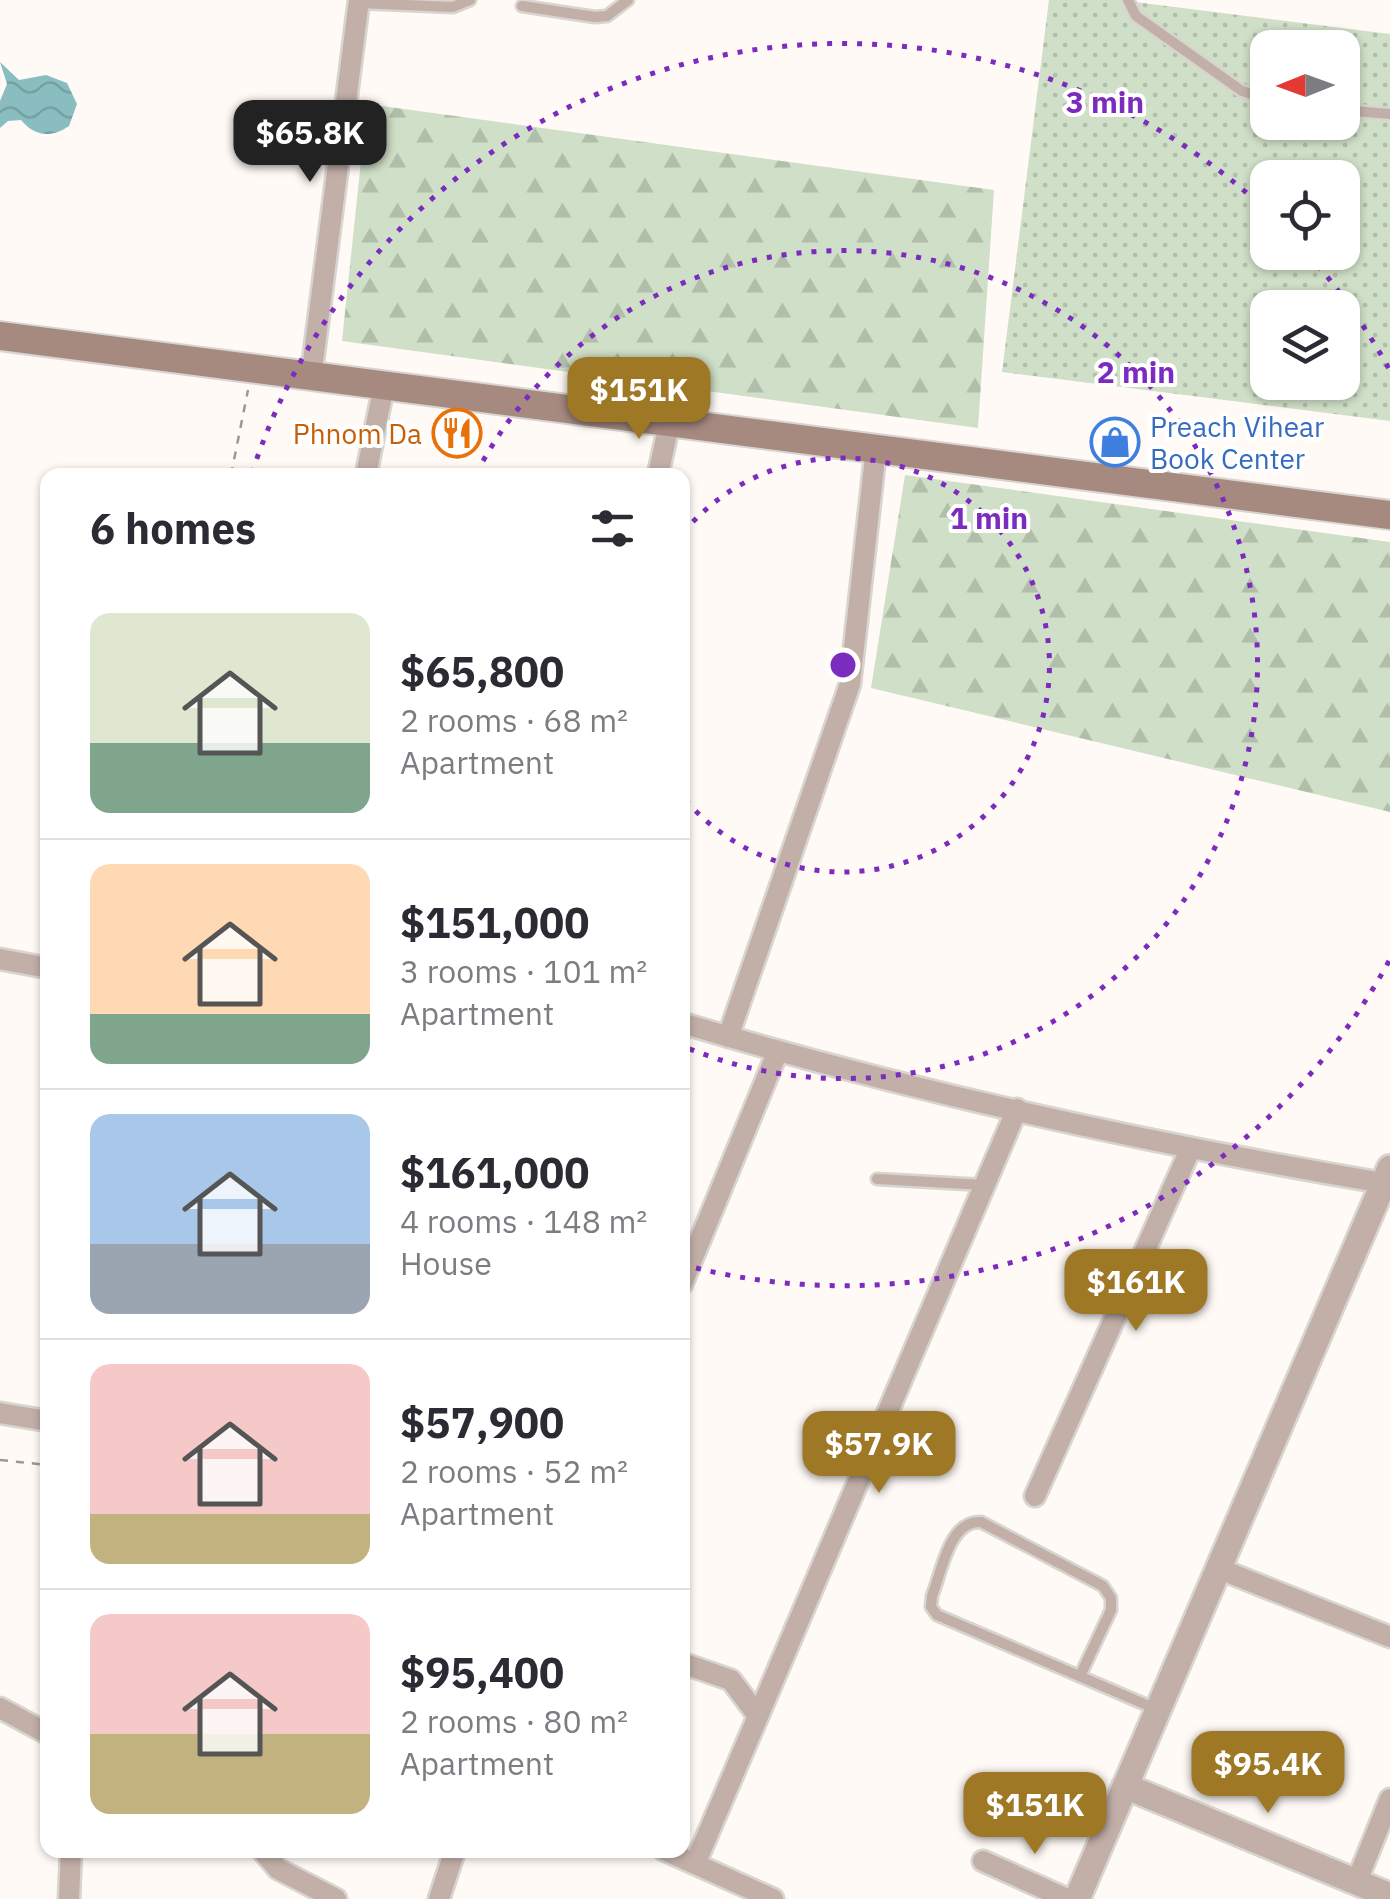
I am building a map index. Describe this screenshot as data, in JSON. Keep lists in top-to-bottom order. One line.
{"places":{"restaurant":["Phnom Da"],"shop":["Preach Vihear Book Center"]},"north":"left","page":{"price":["$65.8K","$151K","$161K","$57.9K","$95.4K","$151K"],"heading":"6 homes","list":[{"name":"$65,800","note":"2 rooms · 68 m² · Apartment"},{"name":"$151,000","note":"3 rooms · 101 m² · Apartment"},{"name":"$161,000","note":"4 rooms · 148 m² · House"},{"name":"$57,900","note":"2 rooms · 52 m² · Apartment"},{"name":"$95,400","note":"2 rooms · 80 m² · Apartment"}]},"rings":["3 min","2 min","1 min"]}
